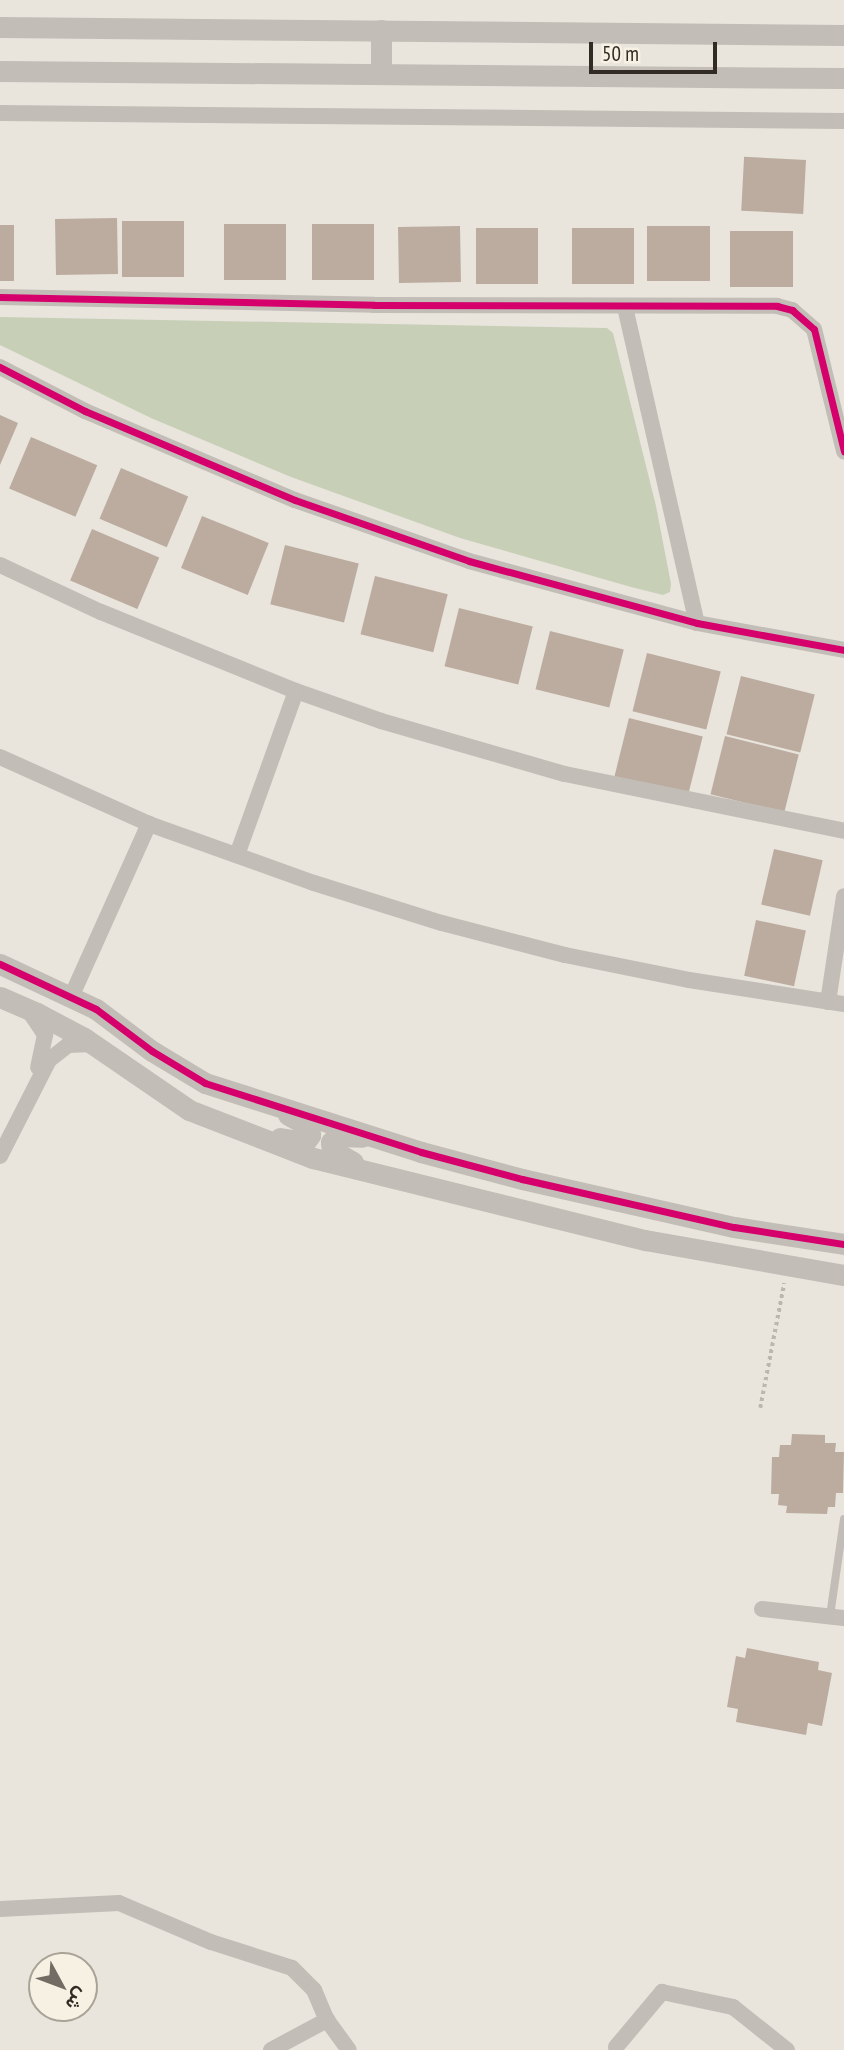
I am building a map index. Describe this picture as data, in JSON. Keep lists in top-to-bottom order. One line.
{"scale_bar":"50 m","north":"bottom right"}
